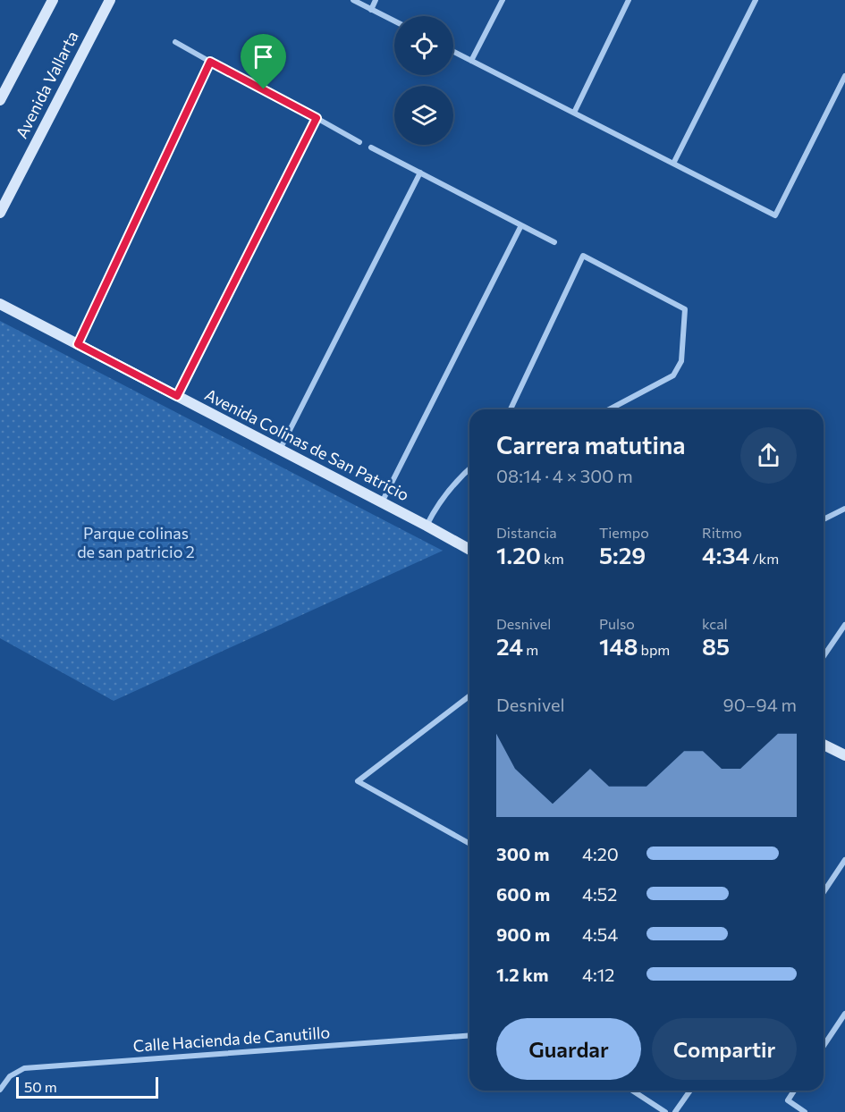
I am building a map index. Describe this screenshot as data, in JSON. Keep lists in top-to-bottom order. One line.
{"streets":{"street":["Avenida Vallarta","Avenida Colinas de San Patricio","Calle Hacienda de Canutillo"]},"parks":["Parque colinas de san patricio 2"],"scale_bar":"50 m","page":{"heading":["Carrera matutina","08:14 · 4 × 300 m"],"stats":[["Distancia","1.20 km"],["Tiempo","5:29"],["Ritmo","4:34 /km"],["Desnivel","24 m"],["Pulso","148 bpm"],["kcal","85"]],"chart":["Desnivel","90–94 m"],"list":[{"name":"300 m","note":"4:20"},{"name":"600 m","note":"4:52"},{"name":"900 m","note":"4:54"},{"name":"1.2 km","note":"4:12"}],"buttons":["Guardar","Compartir"],"scale":"50 m"}}
